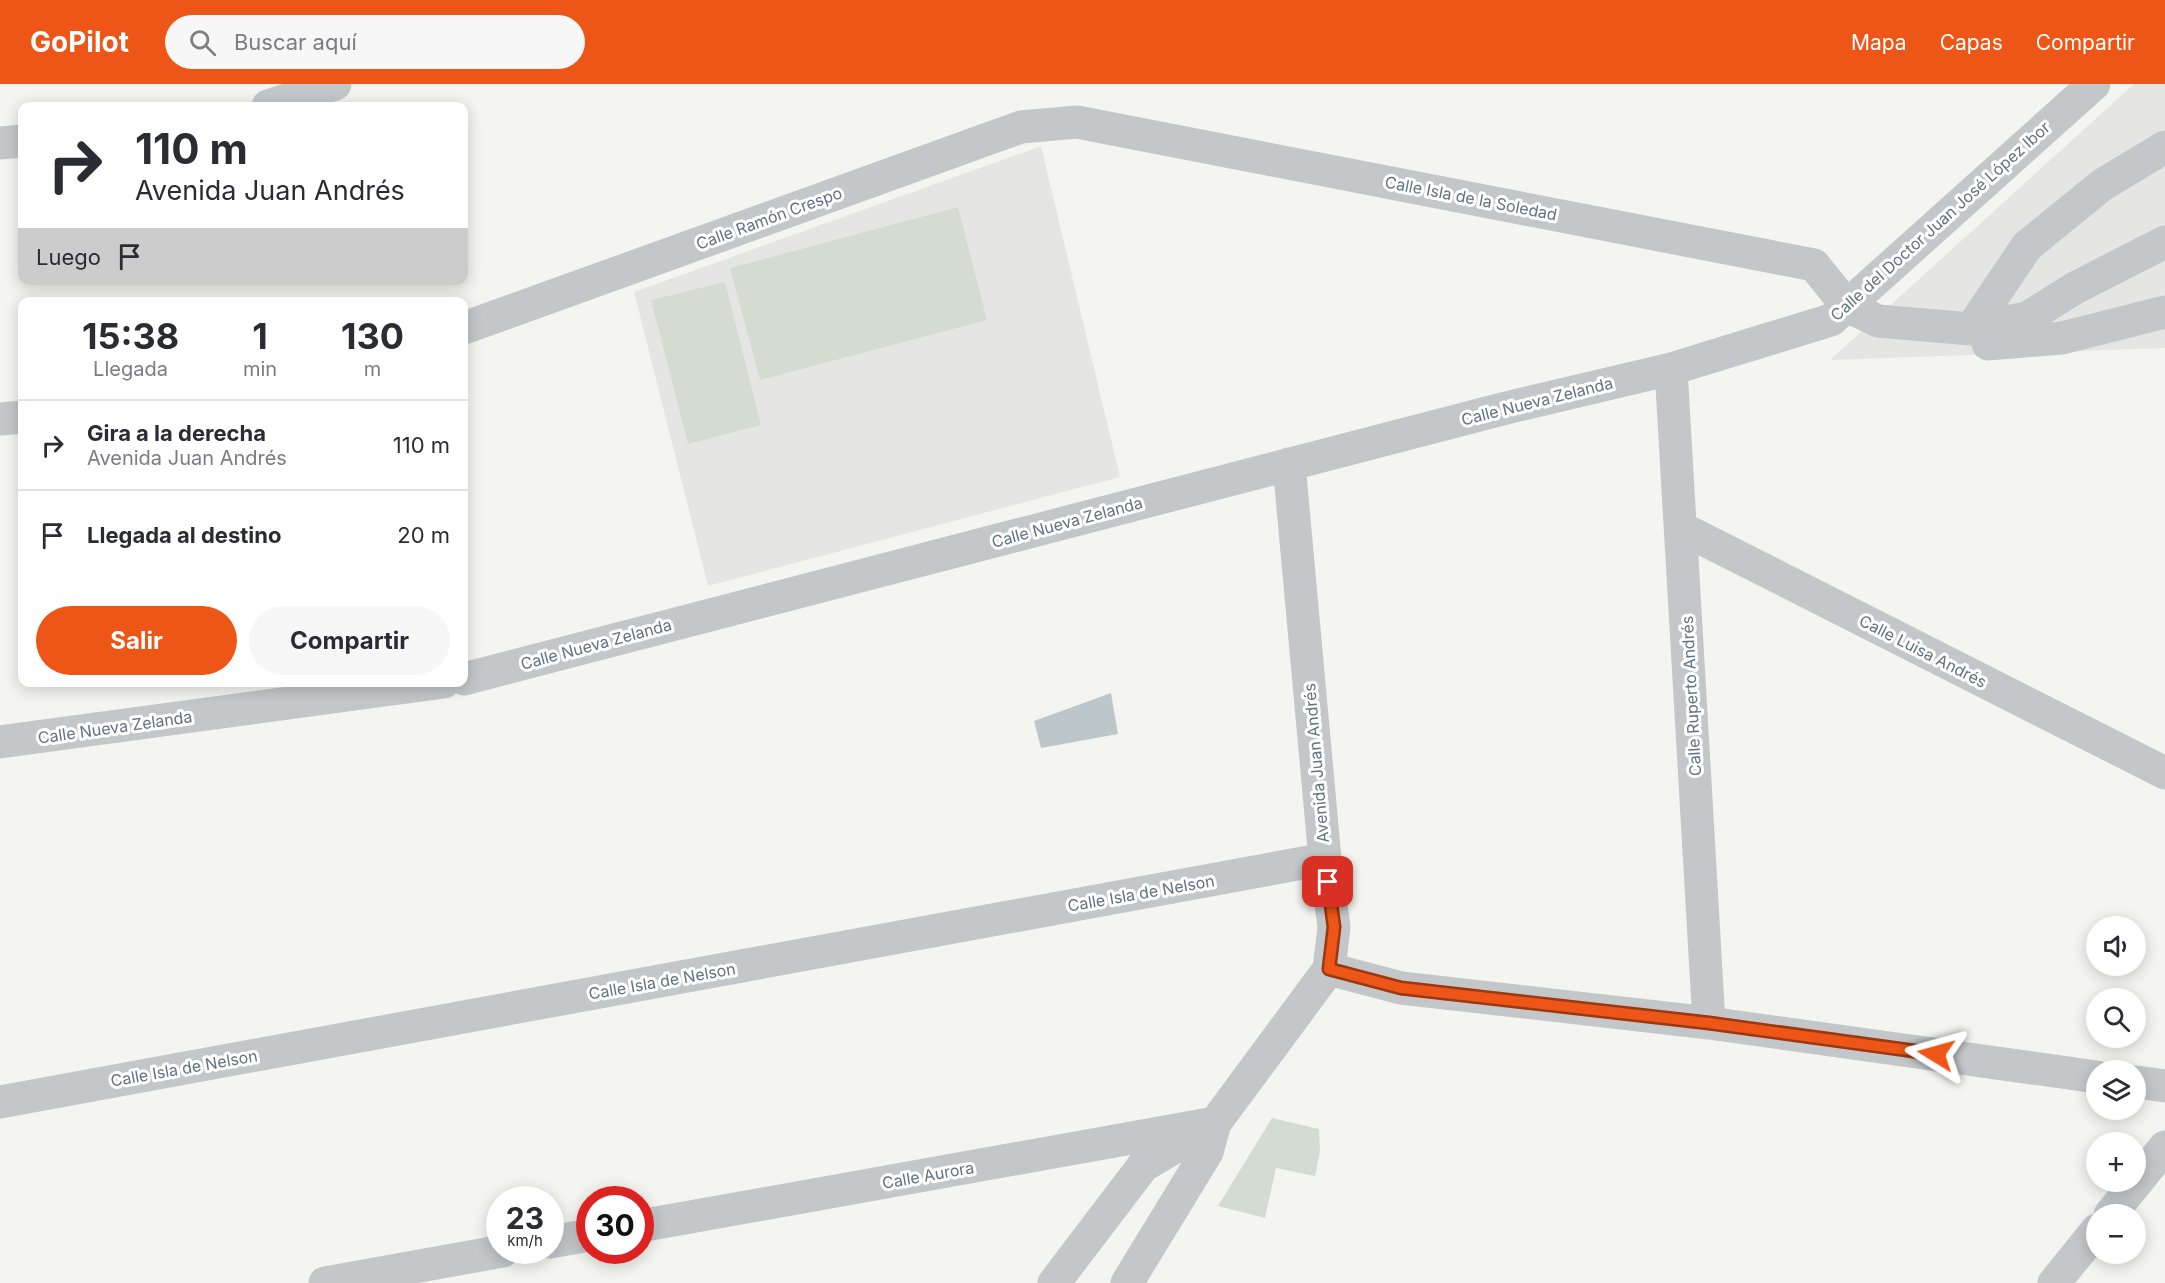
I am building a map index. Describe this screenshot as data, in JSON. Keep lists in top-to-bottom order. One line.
{"streets":{"street":["Calle Isla de la Soledad","Calle Ramón Crespo","Calle del Doctor Juan José López Ibor","Calle Nueva Zelanda","Calle Luisa Andrés","Calle Ruperto Andrés","Avenida Juan Andrés","Calle Isla de Nelson","Calle Aurora"]},"crossings":[["Calle Isla de la Soledad","Calle Ramón Crespo"],["Calle Isla de la Soledad","Calle del Doctor Juan José López Ibor"],["Calle del Doctor Juan José López Ibor","Calle Nueva Zelanda"],["Calle del Doctor Juan José López Ibor","Calle Ruperto Andrés"],["Calle Nueva Zelanda","Calle Ruperto Andrés"],["Calle Nueva Zelanda","Avenida Juan Andrés"],["Calle Luisa Andrés","Calle Ruperto Andrés"],["Avenida Juan Andrés","Calle Isla de Nelson"]],"page":{"header":"GoPilot","search":"Buscar aquí","nav":["Mapa","Capas","Compartir"],"turn":["110 m","Avenida Juan Andrés"],"then":"Luego","eta":["15:38","Llegada","1","min","130","m"],"list":[{"name":"Gira a la derecha","note":"Avenida Juan Andrés","value":"110 m"},{"name":"Llegada al destino","value":"20 m"}],"buttons":["Salir","Compartir"],"map_buttons":["+","−"],"speed":"23 km/h","limit":"30"}}
